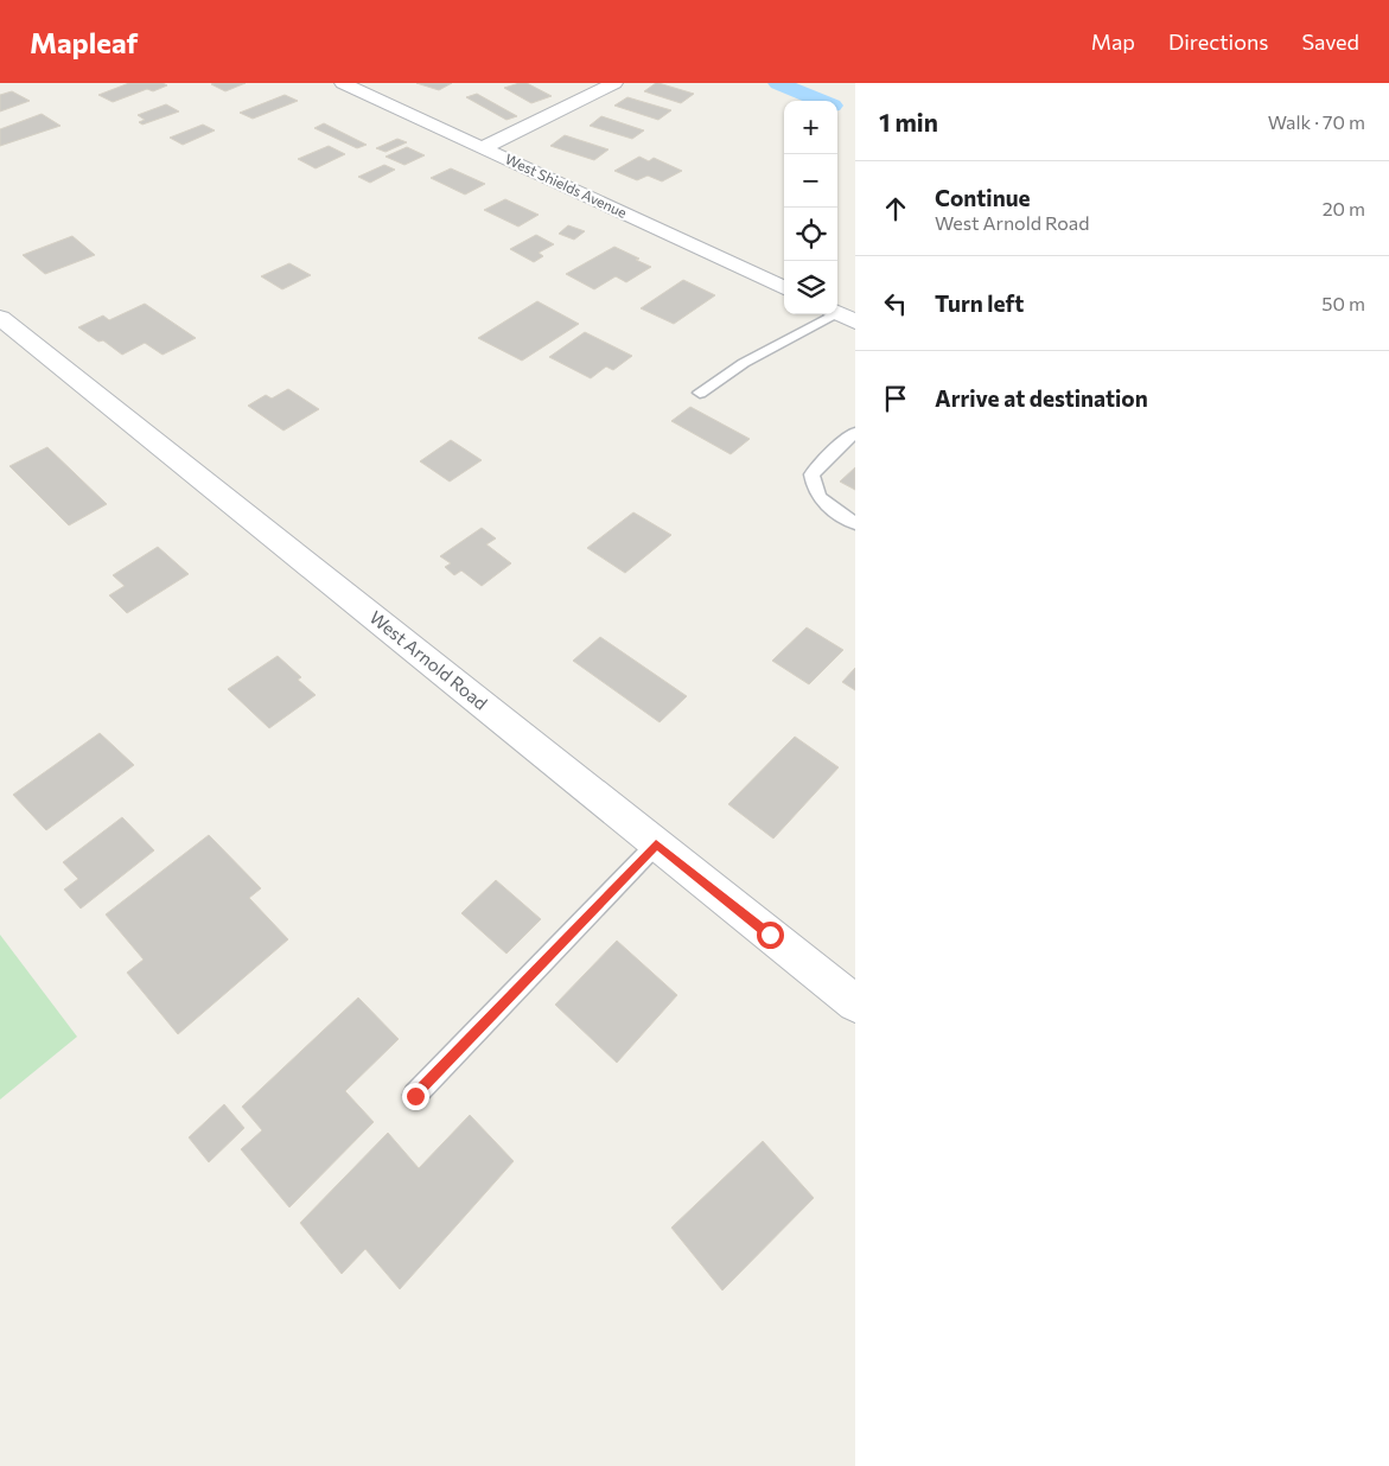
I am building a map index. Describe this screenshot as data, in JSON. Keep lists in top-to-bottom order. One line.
{"streets":{"street":["West Shields Avenue","West Arnold Road"]},"page":{"header":"Mapleaf","nav":["Map","Directions","Saved"],"heading":["1 min","Walk · 70 m"],"map_buttons":["+","−"],"list":[["Continue","West Arnold Road","20 m"],["Turn left","50 m"],"Arrive at destination"]}}
